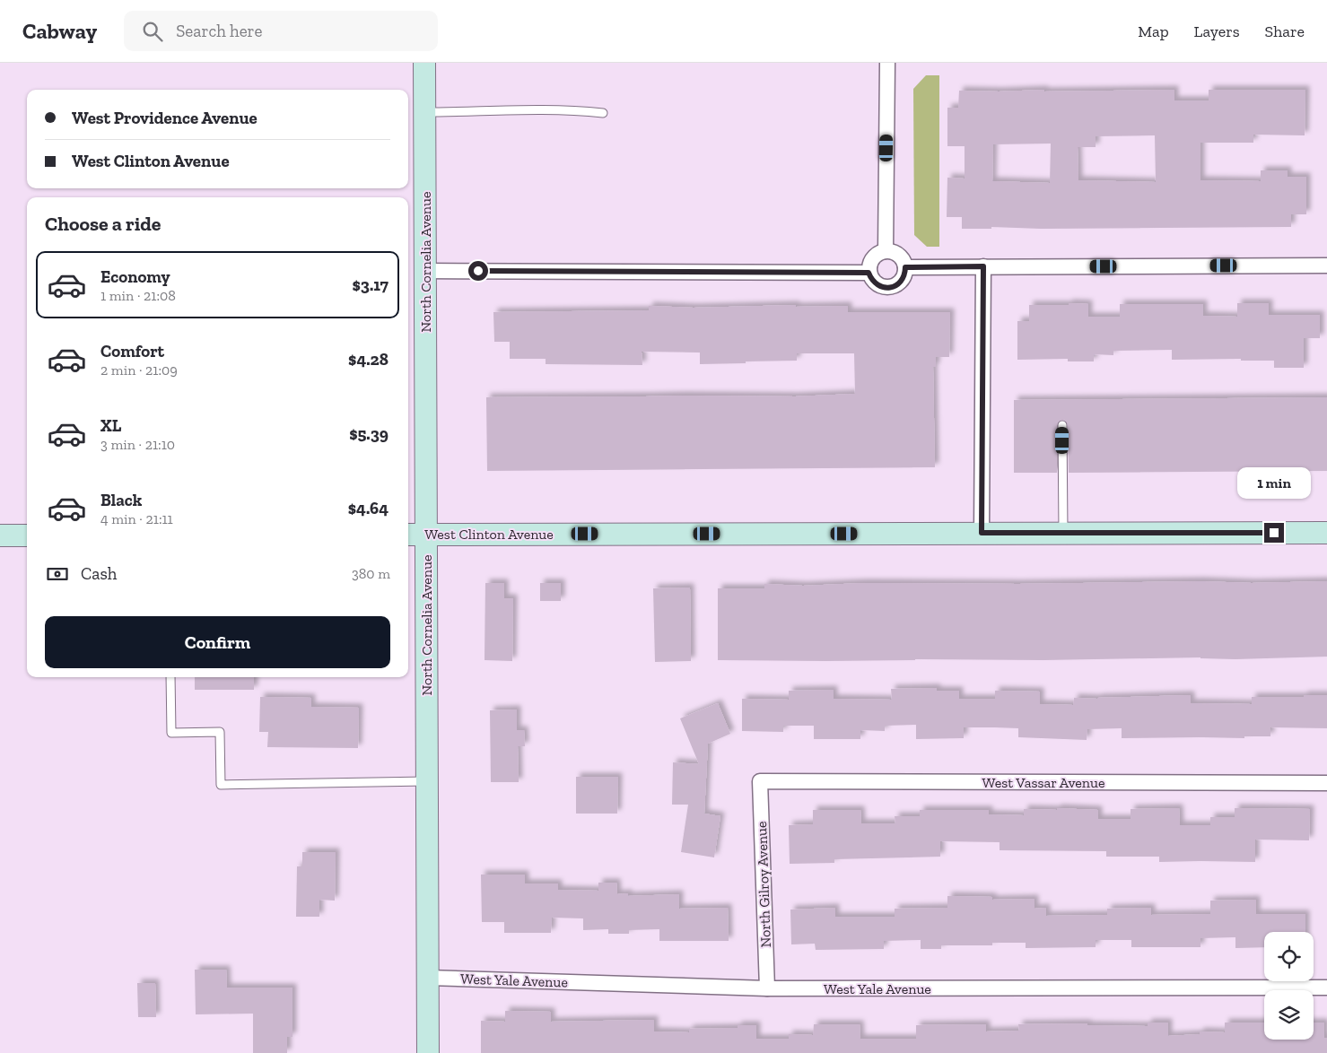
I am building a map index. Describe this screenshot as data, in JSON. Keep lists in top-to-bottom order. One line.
{"streets":{"street":["North Cornelia Avenue","West Clinton Avenue","West Vassar Avenue","North Gilroy Avenue","West Yale Avenue"]},"crossings":[["North Cornelia Avenue","West Clinton Avenue"],["North Cornelia Avenue","West Yale Avenue"],["West Vassar Avenue","North Gilroy Avenue"],["North Gilroy Avenue","West Yale Avenue"]],"page":{"header":"Cabway","search":"Search here","nav":["Map","Layers","Share"],"banner":["West Providence Avenue","West Clinton Avenue"],"heading":"Choose a ride","list":[{"name":"Economy","note":"1 min · 21:08","value":"$3.17"},{"name":"Comfort","note":"2 min · 21:09","value":"$4.28"},{"name":"XL","note":"3 min · 21:10","value":"$5.39"},{"name":"Black","note":"4 min · 21:11","value":"$4.64"}],"bubble":"1 min","pay":["Cash","380 m"],"buttons":"Confirm"}}
